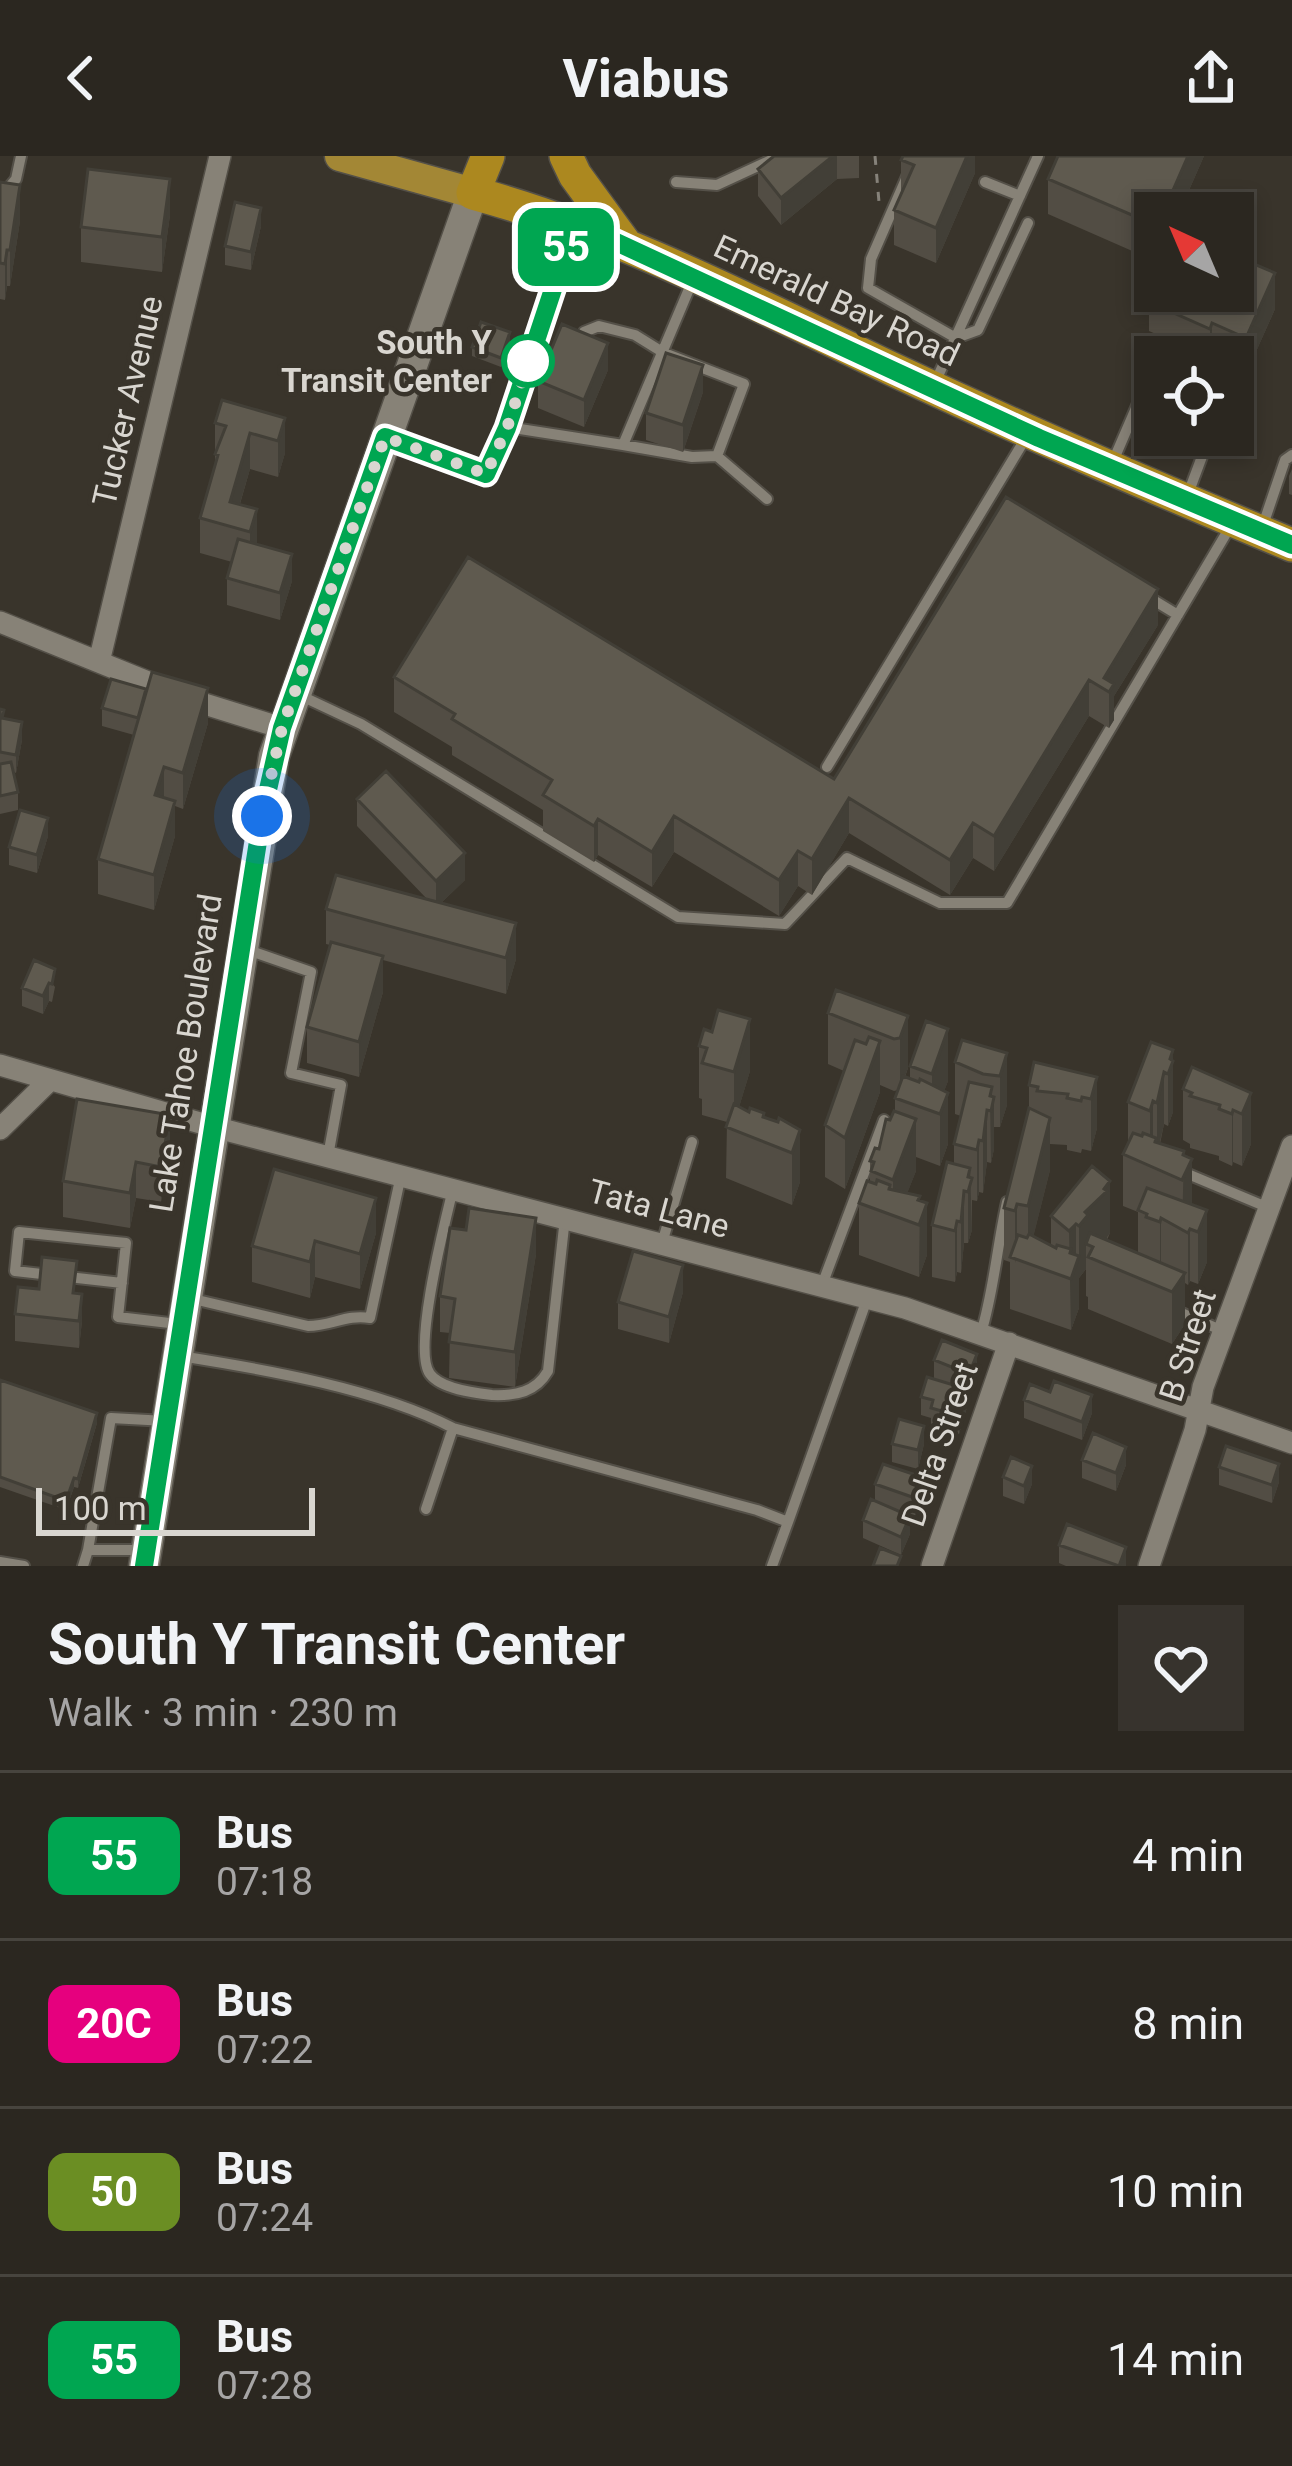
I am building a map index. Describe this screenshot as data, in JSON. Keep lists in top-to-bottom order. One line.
{"streets":{"highway":["Emerald Bay Road","Lake Tahoe Boulevard"],"street":["Tucker Avenue","Tata Lane","B Street","Delta Street"]},"crossings":[["Emerald Bay Road","Lake Tahoe Boulevard"],["Lake Tahoe Boulevard","Tata Lane"],["Tata Lane","B Street"],["Tata Lane","Delta Street"]],"places":["South Y Transit Center"],"lines":["bus line 55"],"scale_bar":"100 m","north":"top left","page":{"header":"Viabus","on_map":"55","scale":"100 m","heading":["South Y Transit Center","Walk · 3 min · 230 m"],"list":[{"mark":"55","name":"Bus","note":"07:18","value":"4 min"},{"mark":"20C","name":"Bus","note":"07:22","value":"8 min"},{"mark":"50","name":"Bus","note":"07:24","value":"10 min"},{"mark":"55","name":"Bus","note":"07:28","value":"14 min"}]}}
